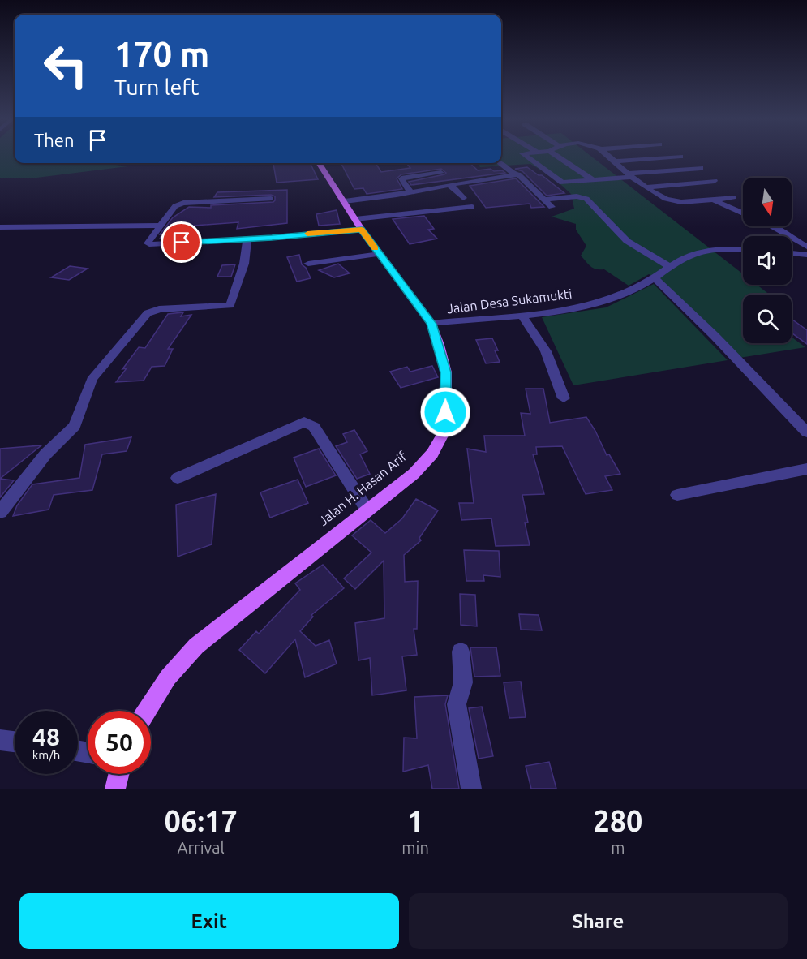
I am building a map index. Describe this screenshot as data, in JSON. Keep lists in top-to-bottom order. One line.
{"streets":{"main road":["Jalan H. Hasan Arif"],"street":["Jalan Desa Sukamukti"]},"crossings":[["Jalan Desa Sukamukti","Jalan H. Hasan Arif"]],"north":"bottom","page":{"turn":["170 m","Turn left"],"then":"Then","speed":"48 km/h","limit":"50","eta":["06:17","Arrival","1","min","280","m"],"buttons":["Exit","Share"]}}
